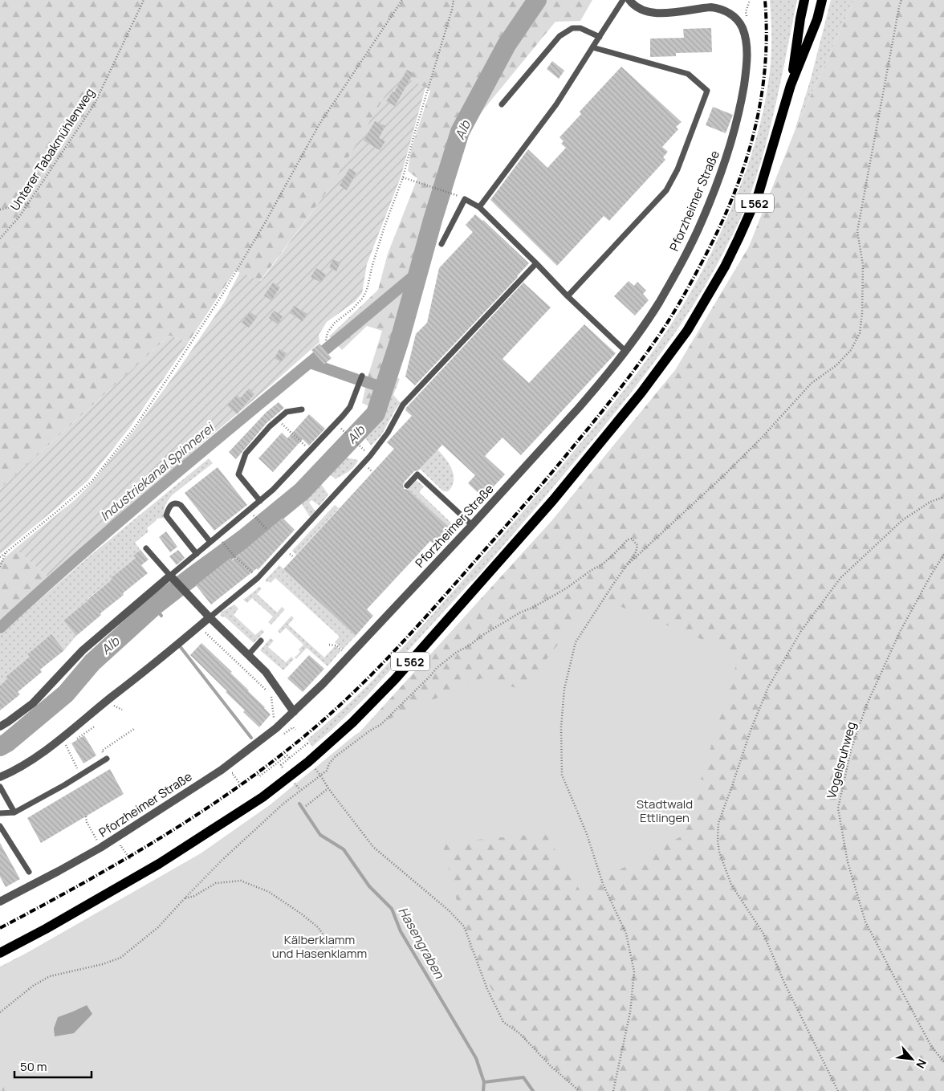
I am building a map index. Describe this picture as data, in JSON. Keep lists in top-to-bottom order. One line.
{"streets":{"main road":["L 562"],"street":["Pforzheimer Straße"],"path":["Unterer Tabakmühlenweg","Vogelsruhweg"]},"water":["Alb","Industriekanal Spinnerei","Hasengraben"],"parks":["Stadtwald Ettlingen","Kälberklamm und Hasenklamm"],"scale_bar":"50 m","north":"bottom right"}
